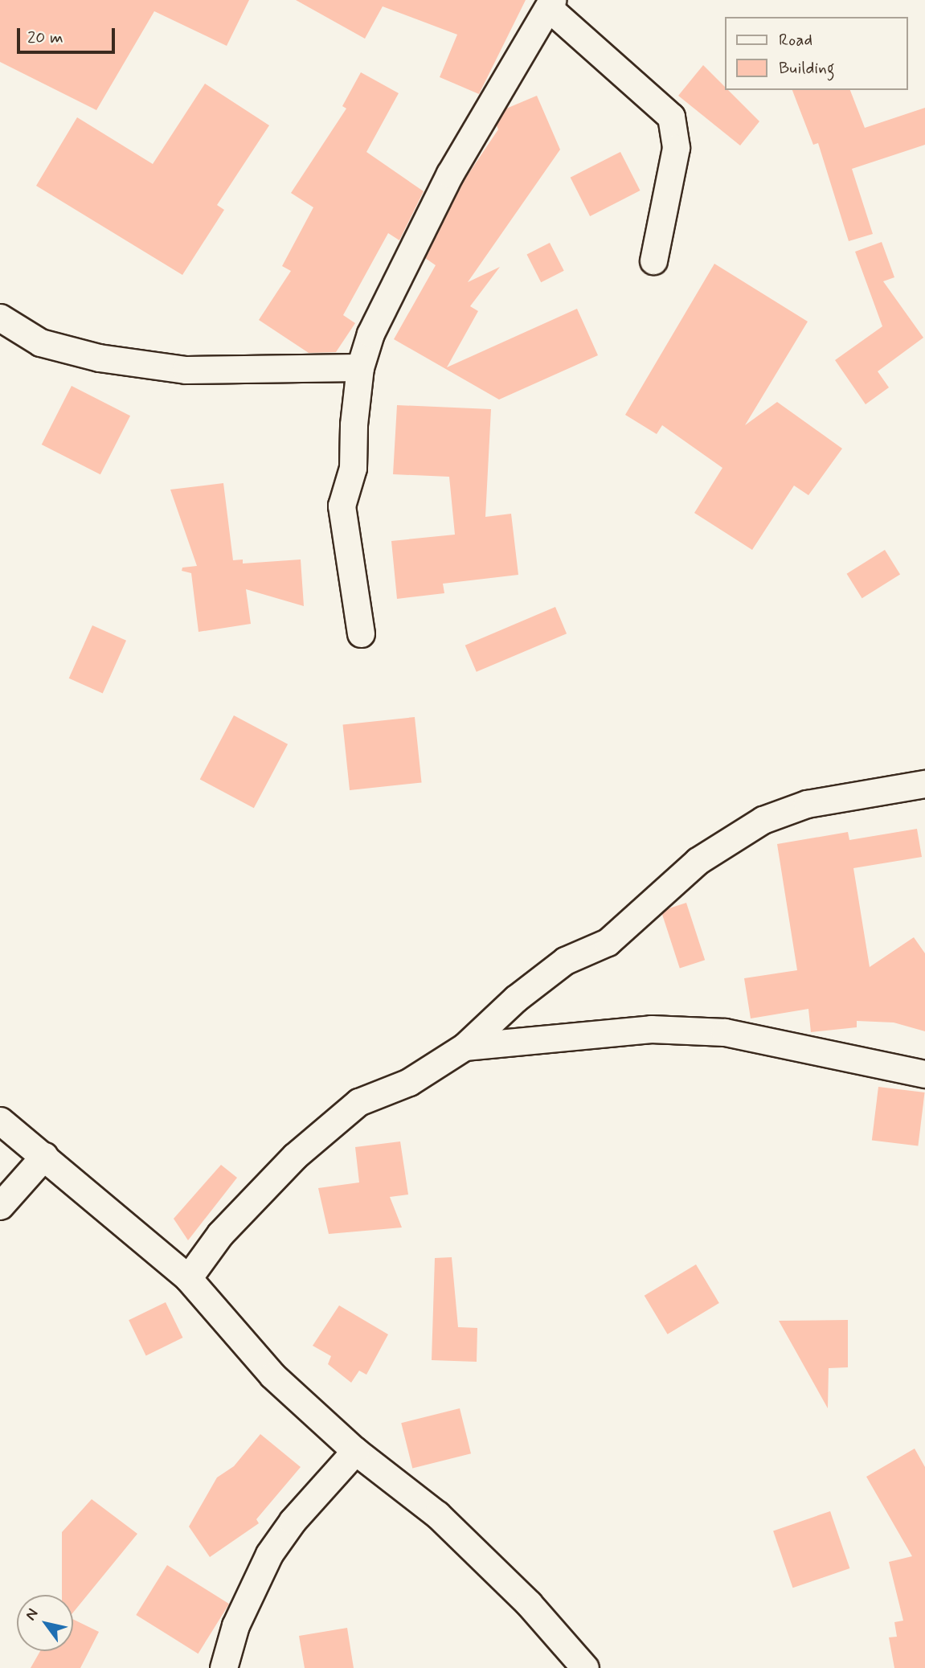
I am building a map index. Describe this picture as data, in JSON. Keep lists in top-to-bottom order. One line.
{"legend":["Road","Building"],"scale_bar":"20 m","north":"top left"}
